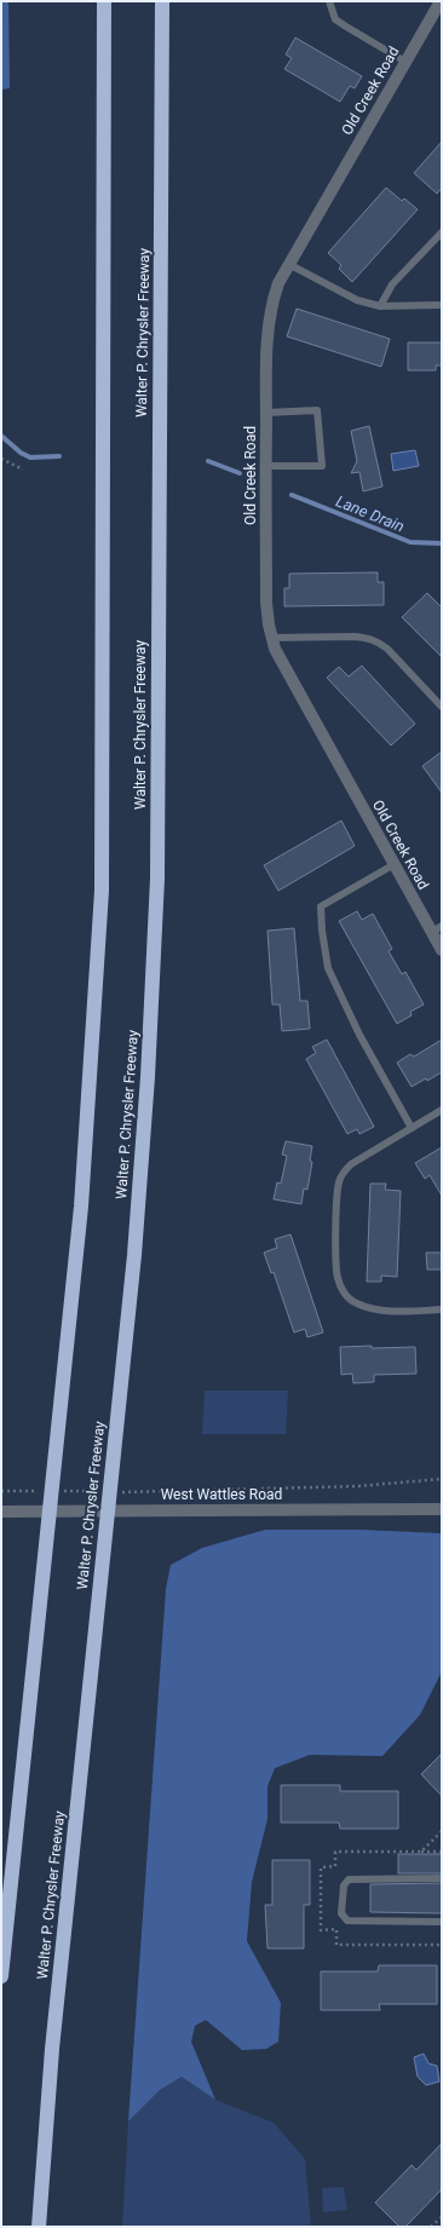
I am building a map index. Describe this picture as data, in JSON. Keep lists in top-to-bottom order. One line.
{"streets":{"highway":["Walter P. Chrysler Freeway"],"street":["Old Creek Road","West Wattles Road"]},"water":["Lane Drain"]}
